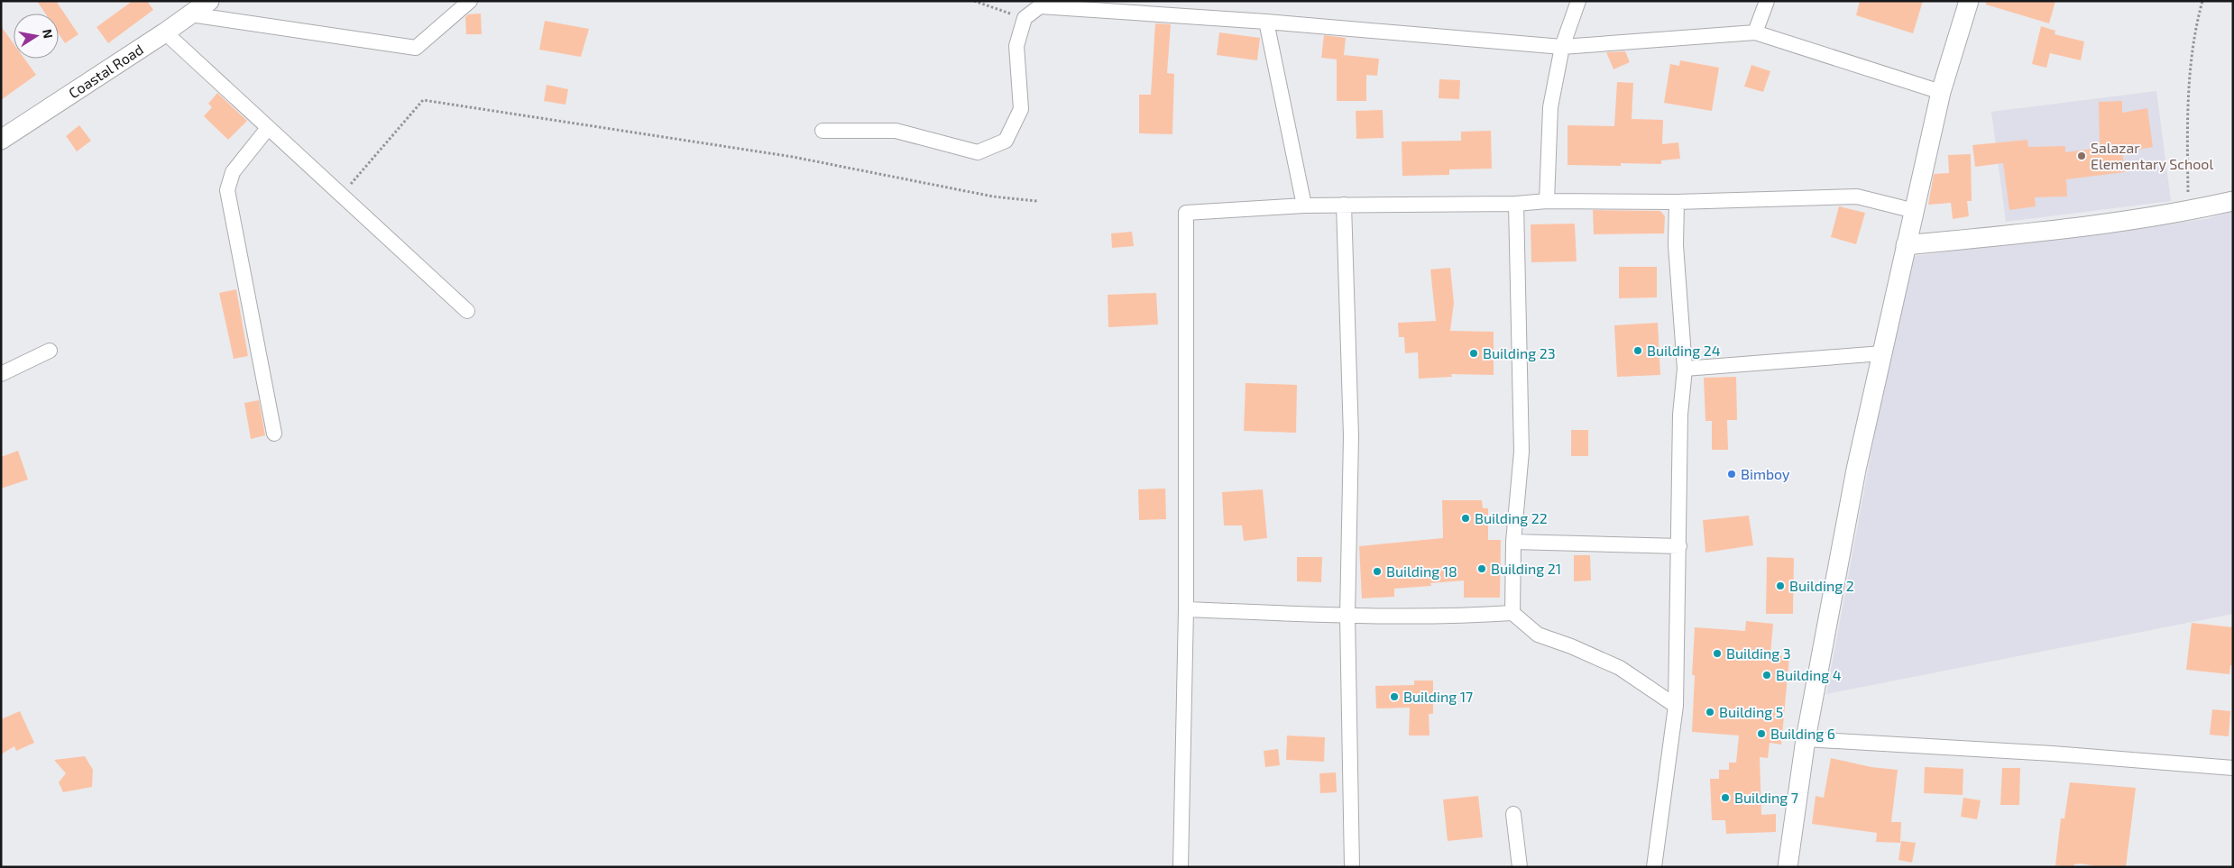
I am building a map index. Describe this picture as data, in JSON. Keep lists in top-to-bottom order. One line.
{"streets":{"street":["Coastal Road"]},"places":["Salazar Elementary School","Building 24","Building 23","Bimboy","Building 22","Building 21","Building 18","Building 2","Building 3","Building 4","Building 17","Building 5","Building 6","Building 7"],"north":"right"}
